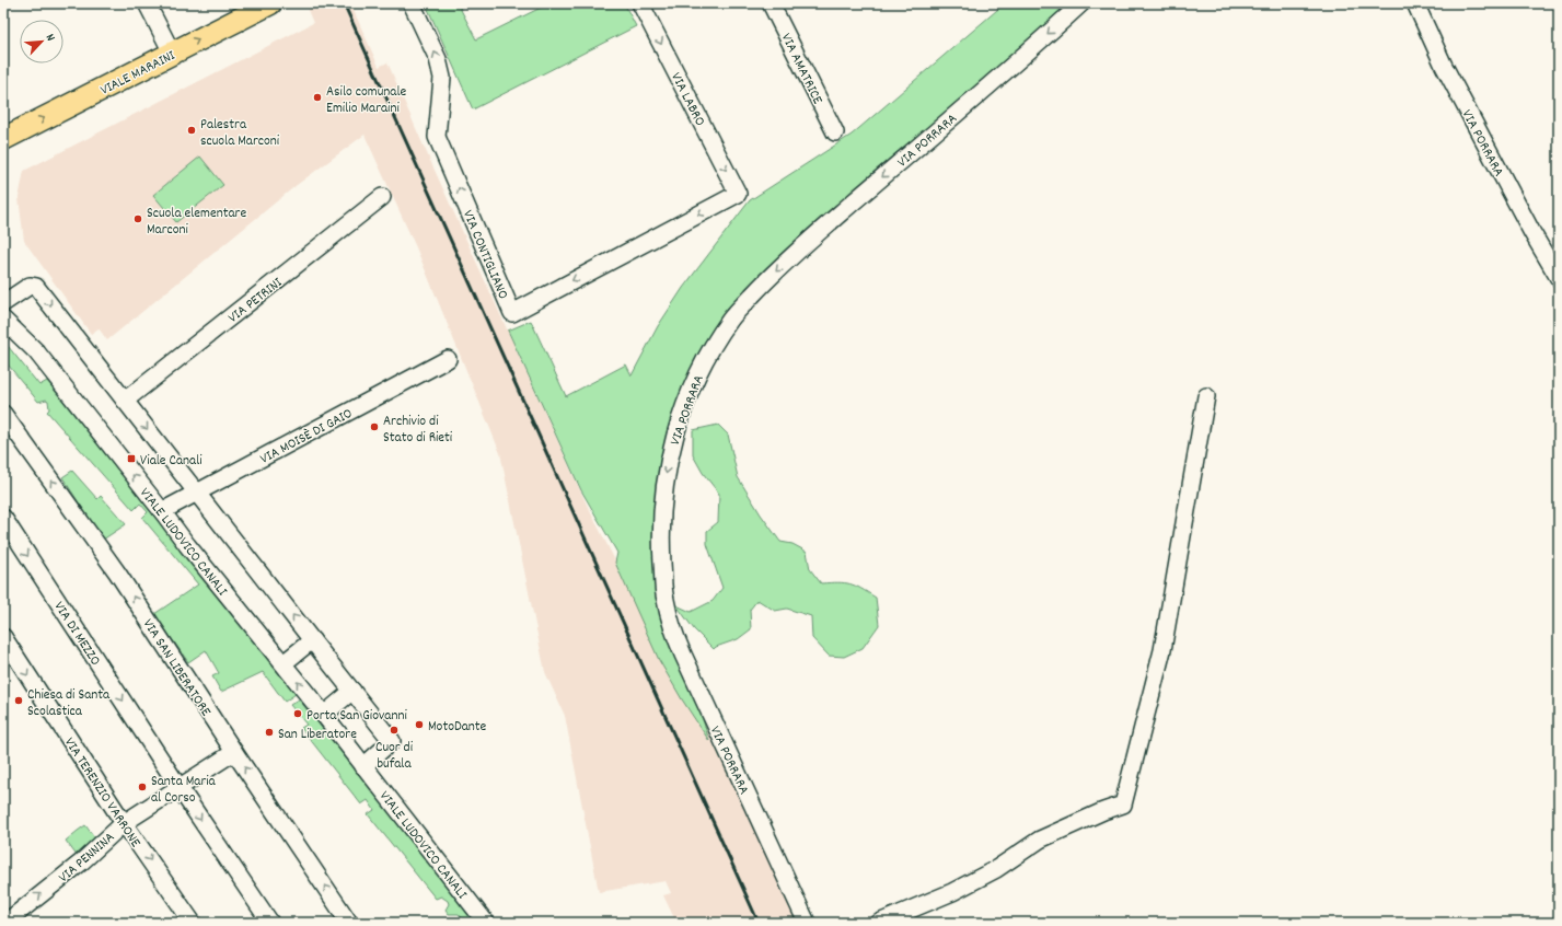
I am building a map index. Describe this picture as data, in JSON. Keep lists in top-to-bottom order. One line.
{"streets":{"main road":["VIALE MARAINI"],"street":["VIA AMATRICE","VIA LABRO","VIA PORRARA","VIA CONTIGLIANO","VIA PETRINI","VIA MOISÈ DI GAIO","VIALE LUDOVICO CANALI","VIA DI MEZZO","VIA SAN LIBERATORE","VIA TERENZIO VARRONE","VIA PENNINA"]},"crossings":[["VIA LABRO","VIA CONTIGLIANO"],["VIA MOISÈ DI GAIO","VIALE LUDOVICO CANALI"],["VIA DI MEZZO","VIA PENNINA"],["VIA SAN LIBERATORE","VIA PENNINA"],["VIA TERENZIO VARRONE","VIA PENNINA"]],"one_way":["VIALE MARAINI","VIA LABRO","VIA PORRARA","VIA DI MEZZO","VIA TERENZIO VARRONE","VIA PENNINA"],"places":{"other":["Asilo comunale Emilio Maraini","Palestra scuola Marconi","Scuola elementare Marconi","Archivio di Stato di Rieti","Chiesa di Santa Scolastica","Porta San Giovanni","MotoDante","Cuor di bufala","San Liberatore","Santa Maria al Corso"],"transit":["Viale Canali"]},"north":"top right"}
